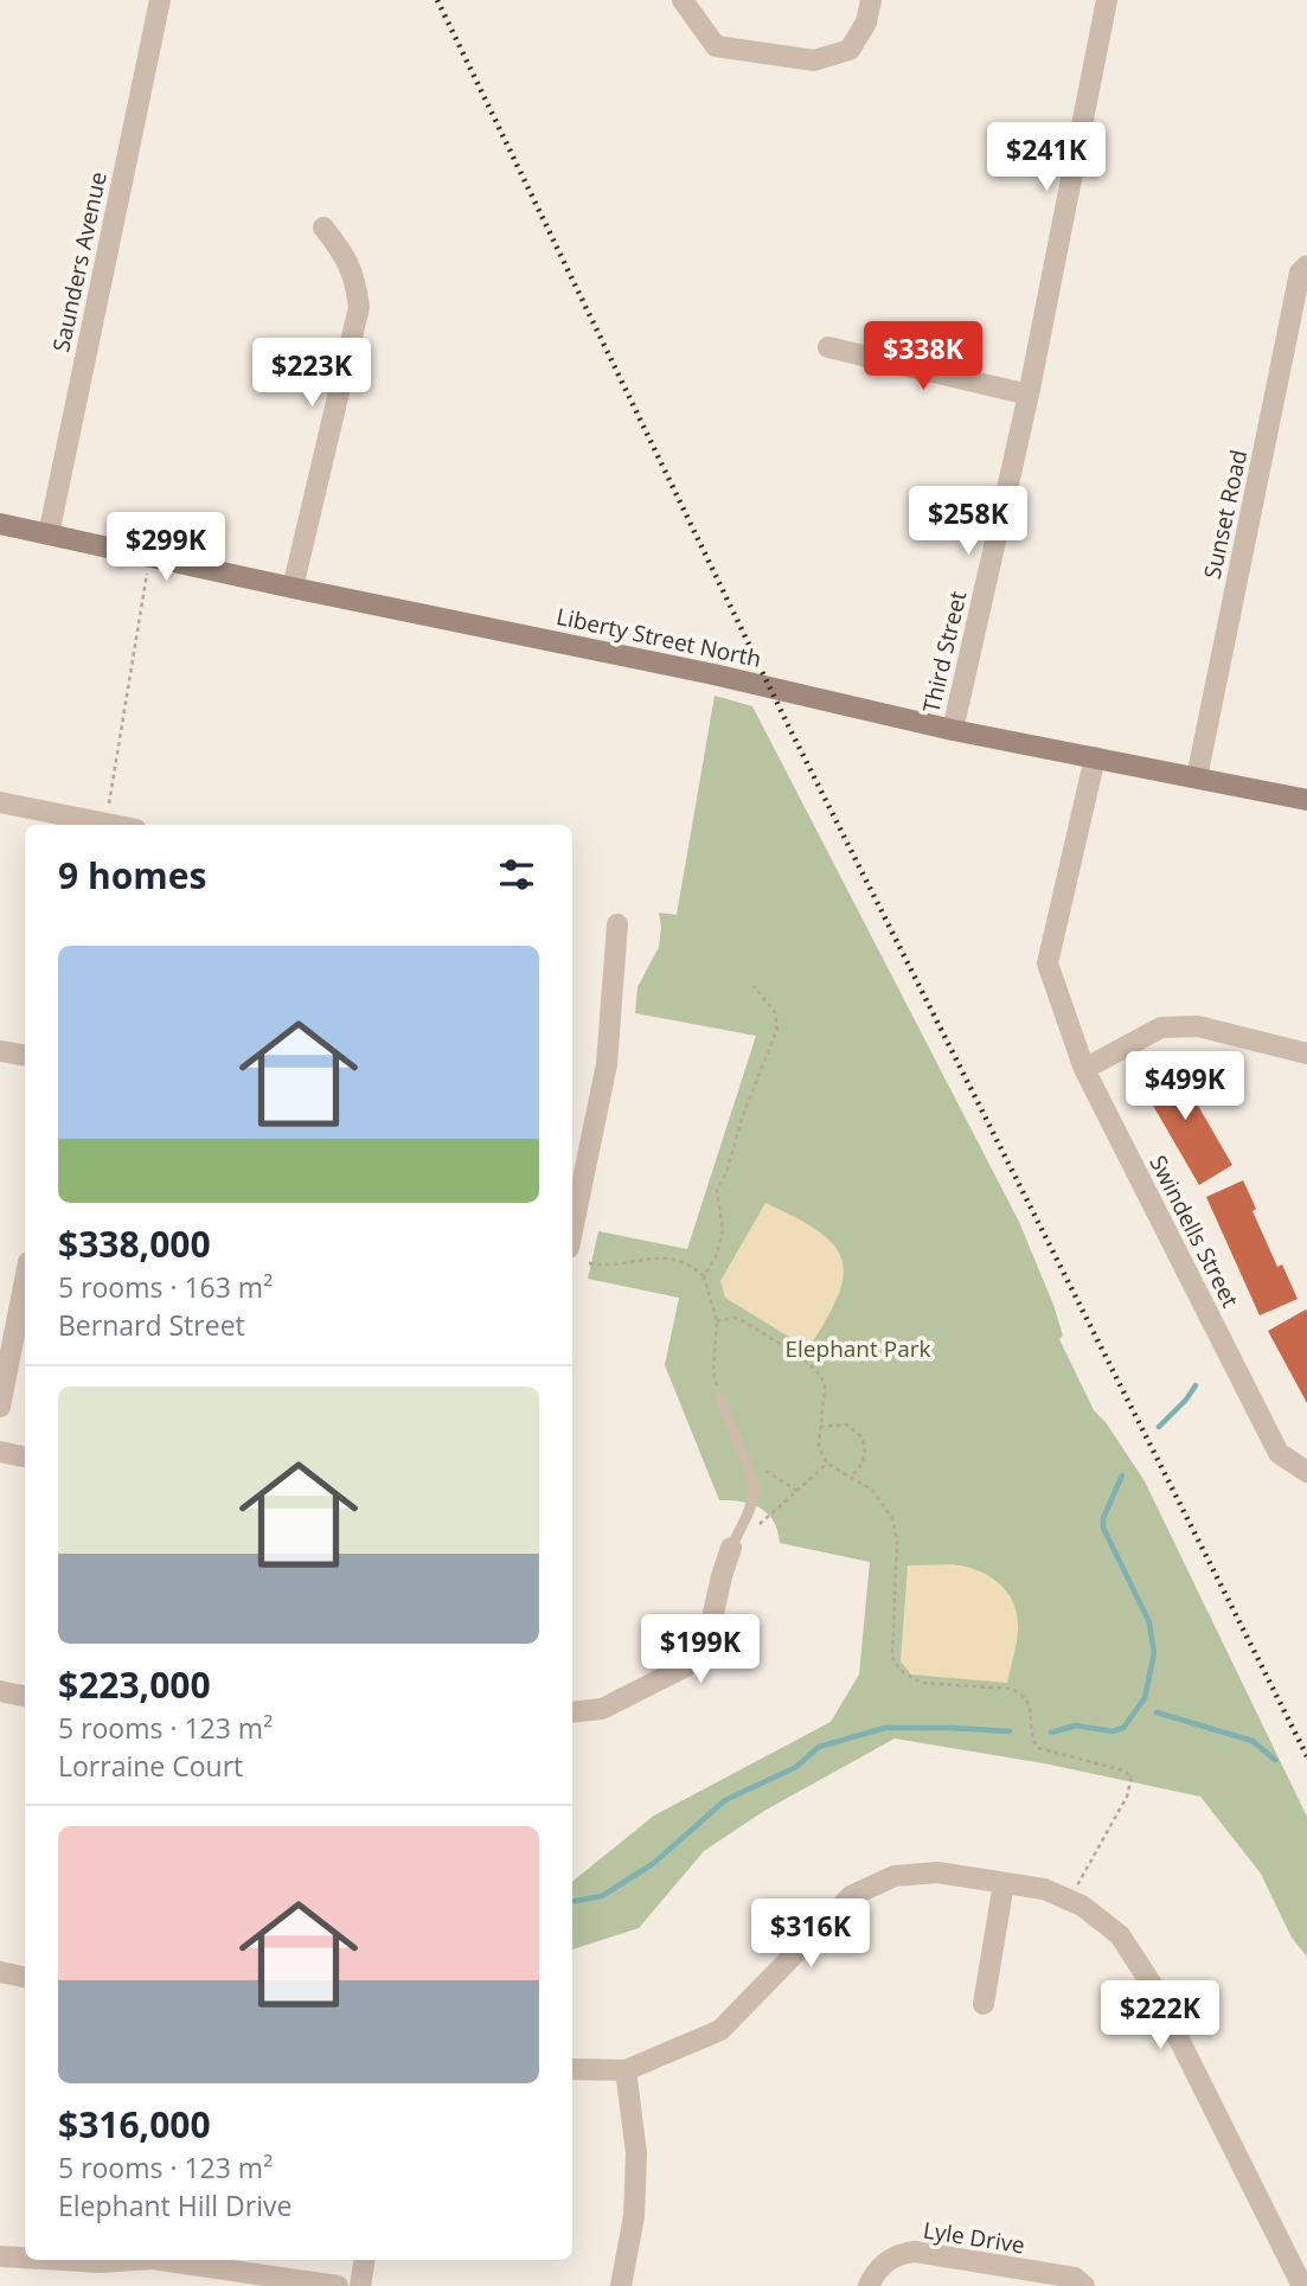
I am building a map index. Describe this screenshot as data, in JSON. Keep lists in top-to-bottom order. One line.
{"streets":{"main road":["Liberty Street North"],"street":["Saunders Avenue","Sunset Road","Third Street","Swindells Street","Lyle Drive"]},"crossings":[["Saunders Avenue","Liberty Street North"],["Sunset Road","Liberty Street North"],["Liberty Street North","Third Street"],["Liberty Street North","Swindells Street"]],"parks":["Elephant Park"],"page":{"price":["$241K","$338K","$223K","$258K","$299K","$499K","$199K","$316K","$222K"],"heading":"9 homes","list":[{"name":"$338,000","note":"5 rooms · 163 m² · Bernard Street"},{"name":"$223,000","note":"5 rooms · 123 m² · Lorraine Court"},{"name":"$316,000","note":"5 rooms · 123 m² · Elephant Hill Drive"}]}}
